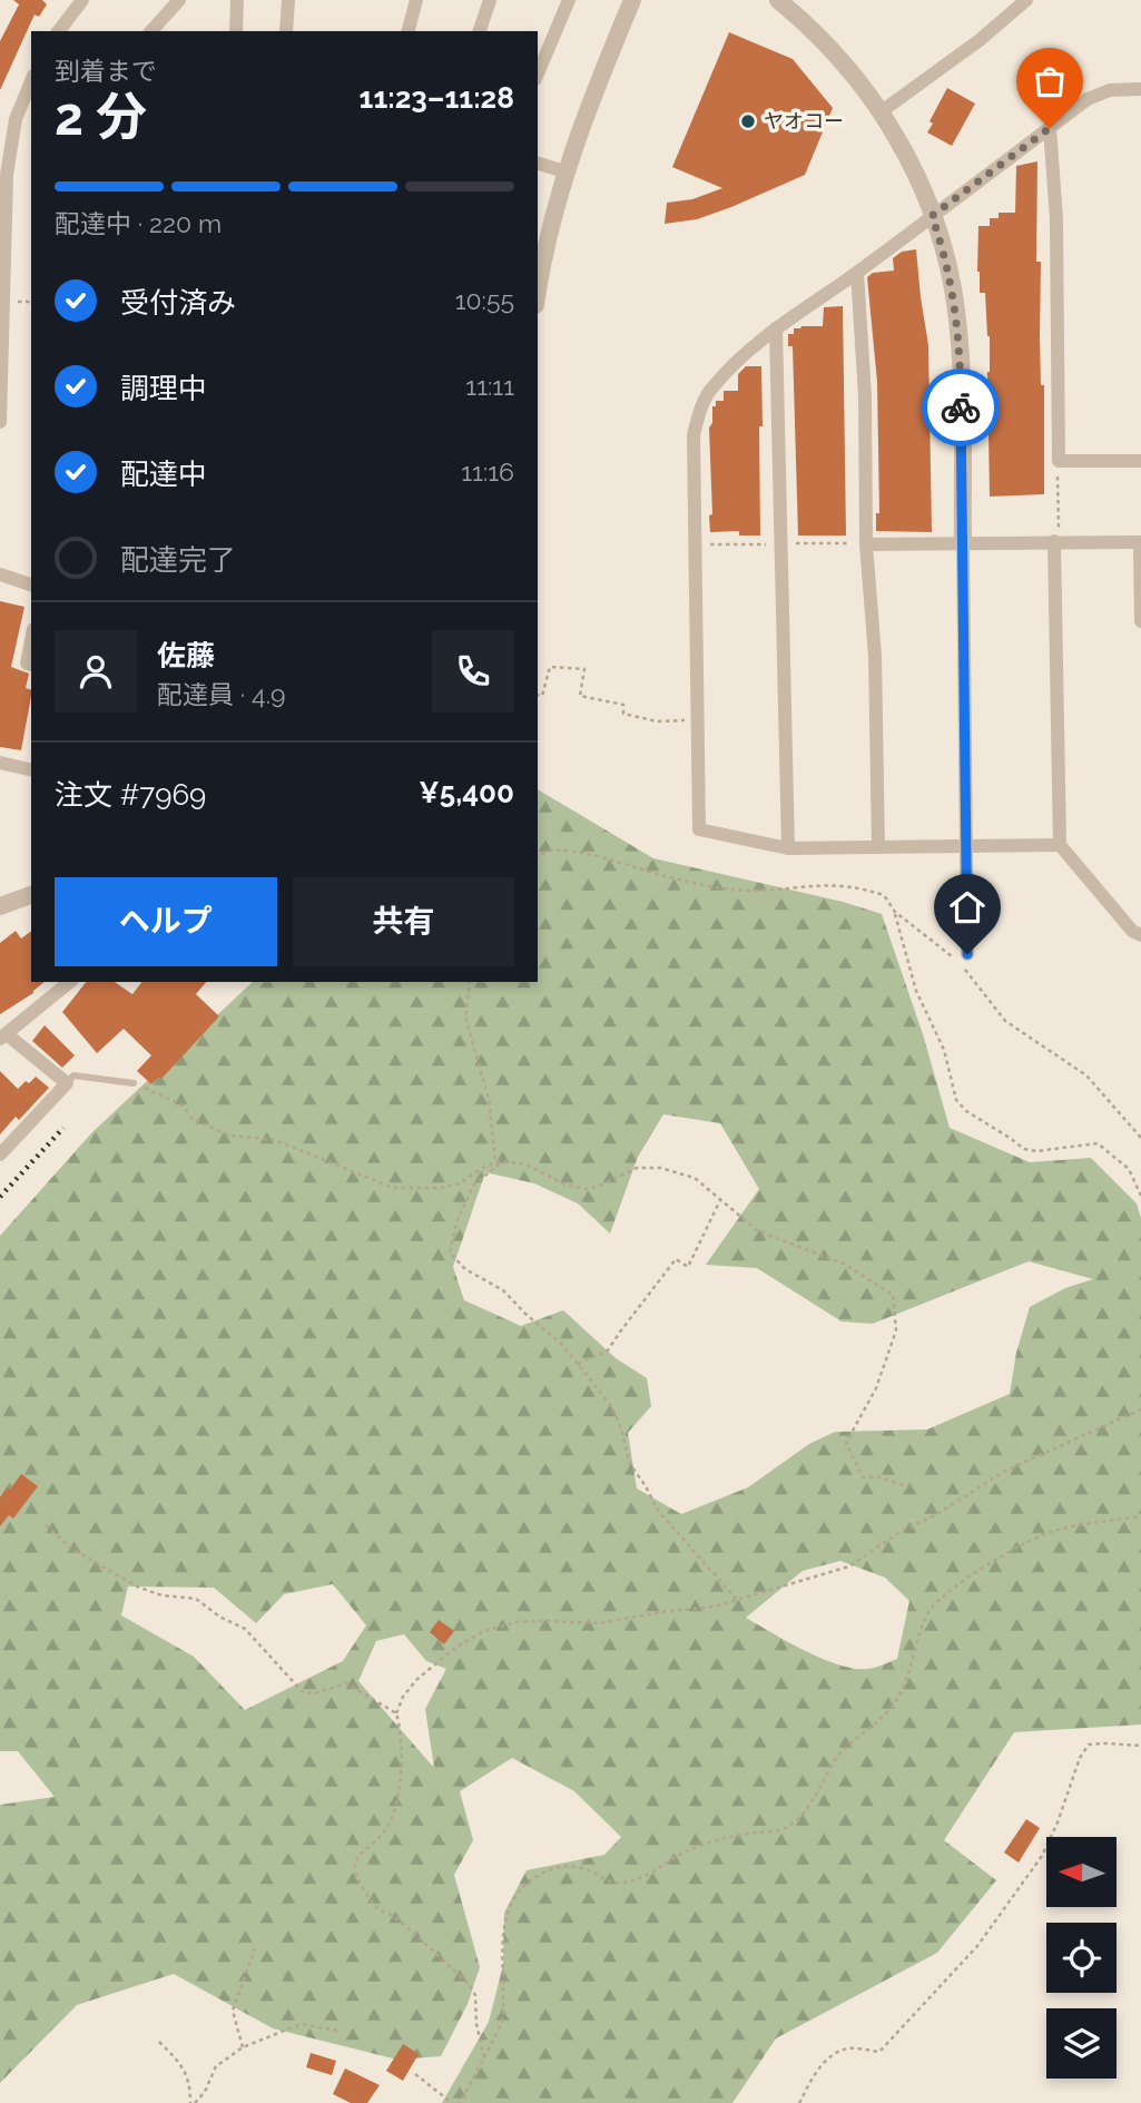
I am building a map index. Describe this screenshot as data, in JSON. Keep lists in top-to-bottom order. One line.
{"places":["ヤオコー"],"north":"left","page":{"heading":["2 分","到着まで","11:23–11:28"],"panel":["佐藤","配達員 · 4.9","注文 #7969","¥5,400"],"bar":"配達中 · 220 m","list":[["受付済み","10:55"],["調理中","11:11"],["配達中","11:16"],"配達完了"],"buttons":["ヘルプ","共有"]}}
